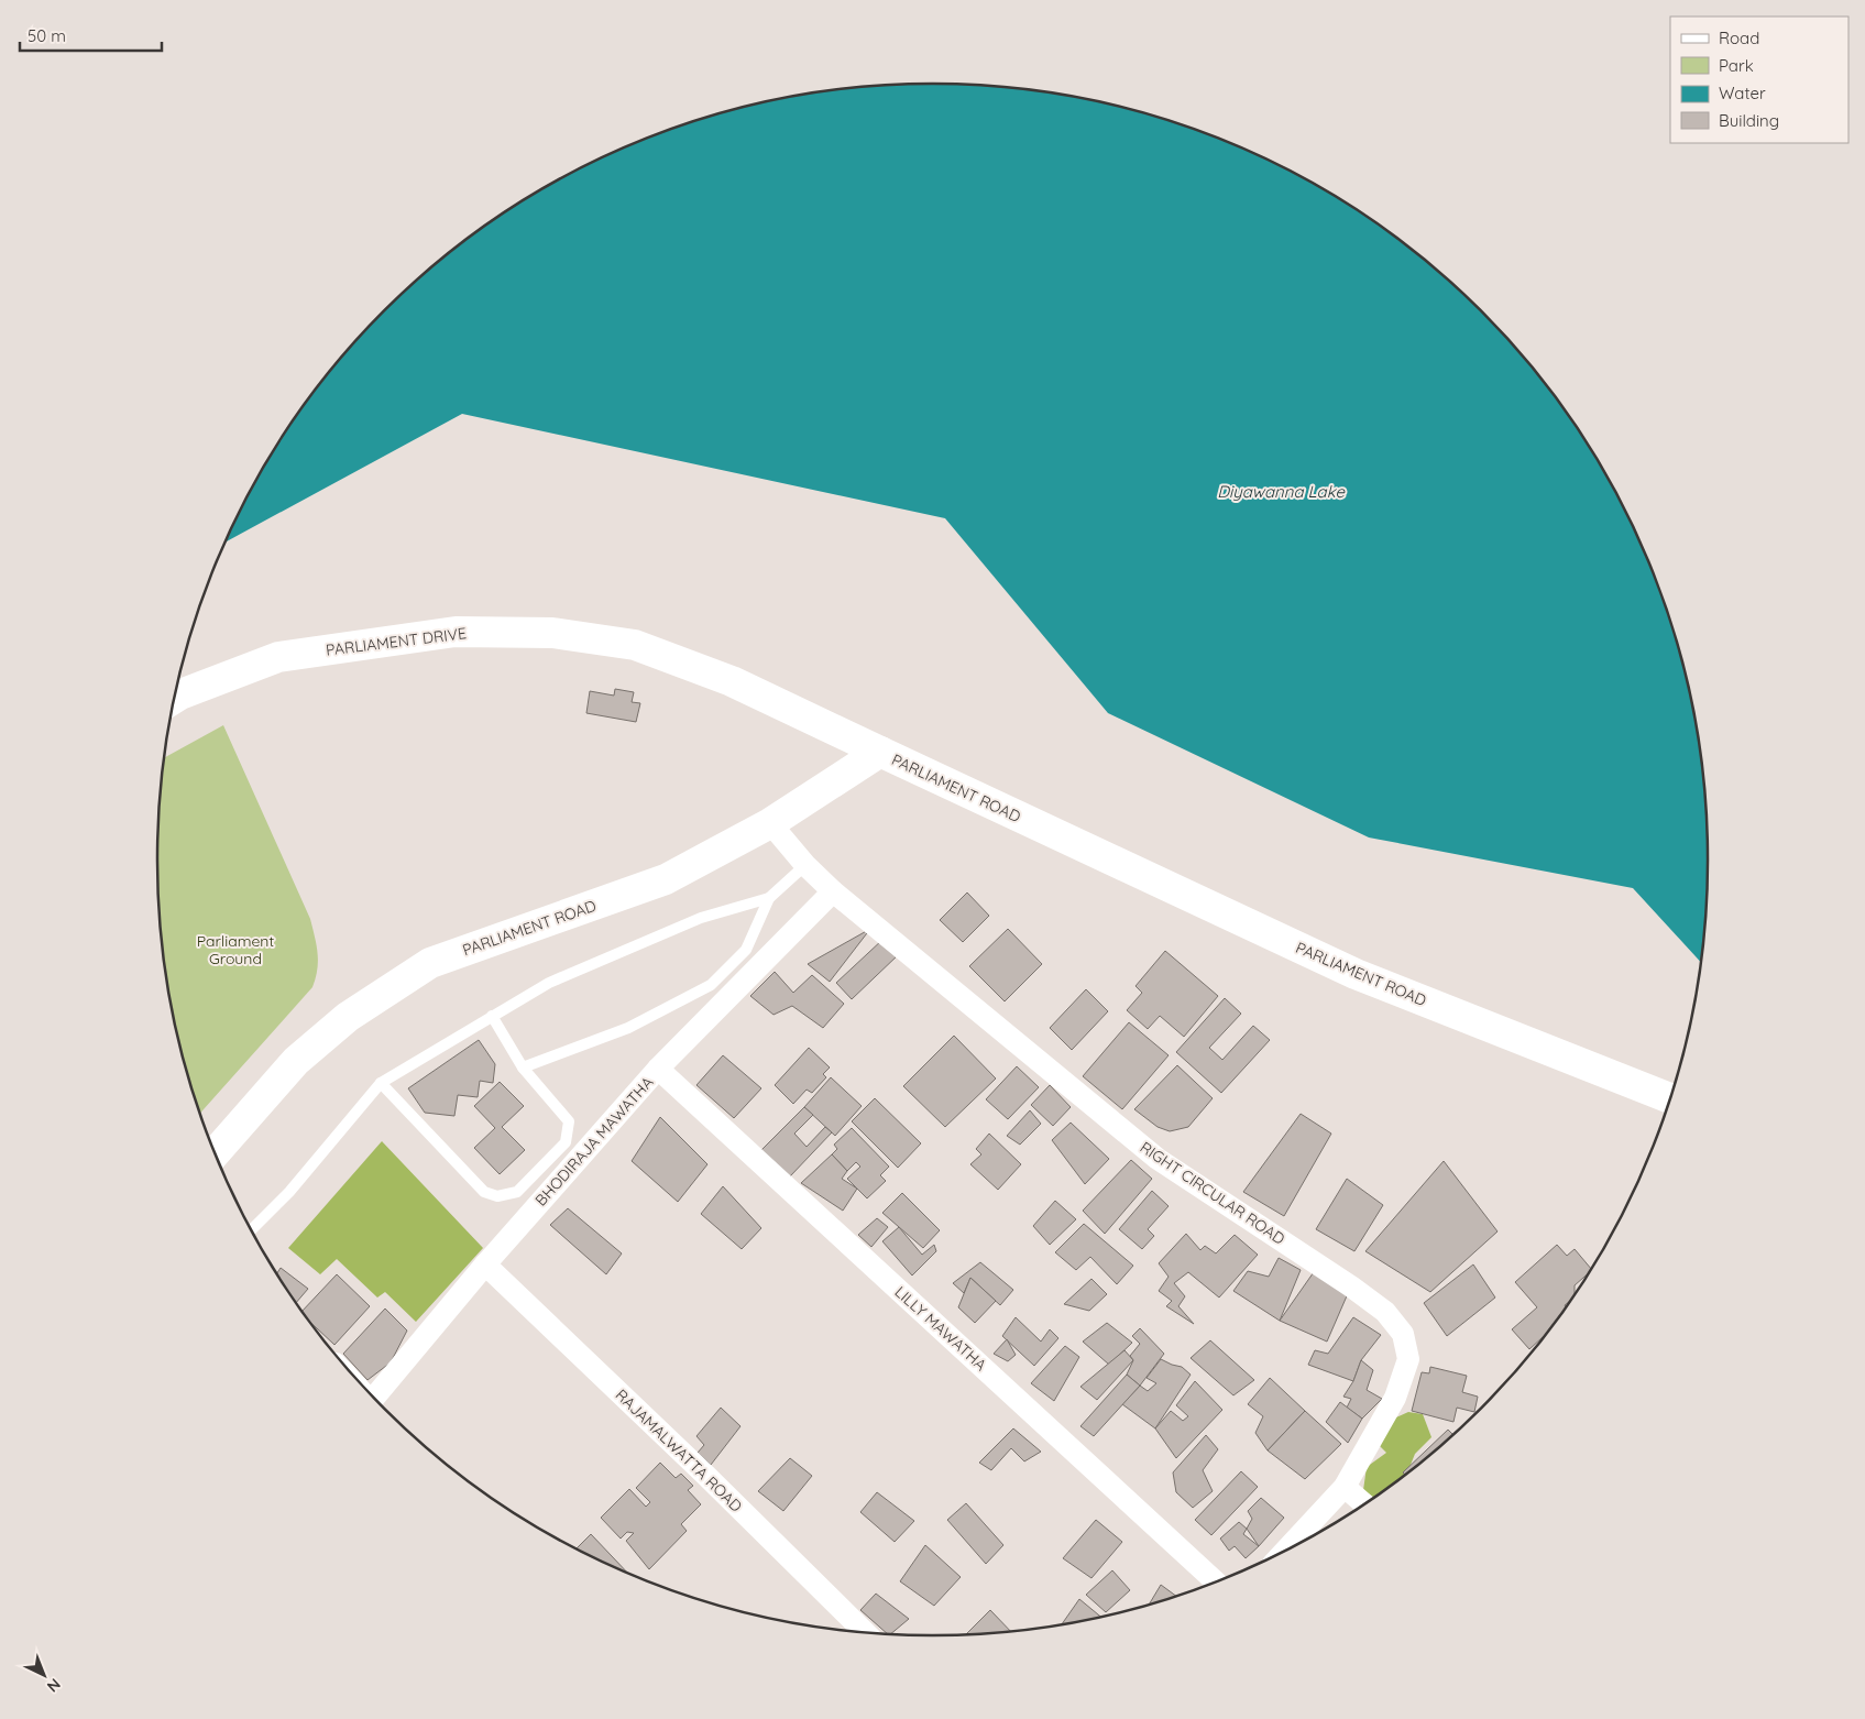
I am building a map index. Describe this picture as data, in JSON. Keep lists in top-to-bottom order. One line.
{"streets":{"main road":["PARLIAMENT DRIVE","PARLIAMENT ROAD"],"street":["BHODIRAJA MAWATHA","RIGHT CIRCULAR ROAD","LILLY MAWATHA","RAJAMALWATTA ROAD"]},"crossings":[["PARLIAMENT DRIVE","PARLIAMENT ROAD"],["PARLIAMENT ROAD","RIGHT CIRCULAR ROAD"],["BHODIRAJA MAWATHA","RIGHT CIRCULAR ROAD"],["BHODIRAJA MAWATHA","LILLY MAWATHA"],["BHODIRAJA MAWATHA","RAJAMALWATTA ROAD"]],"water":["Diyawanna Lake"],"parks":["Parliament Ground"],"legend":["Road","Park","Water","Building"],"scale_bar":"50 m","north":"bottom right"}
